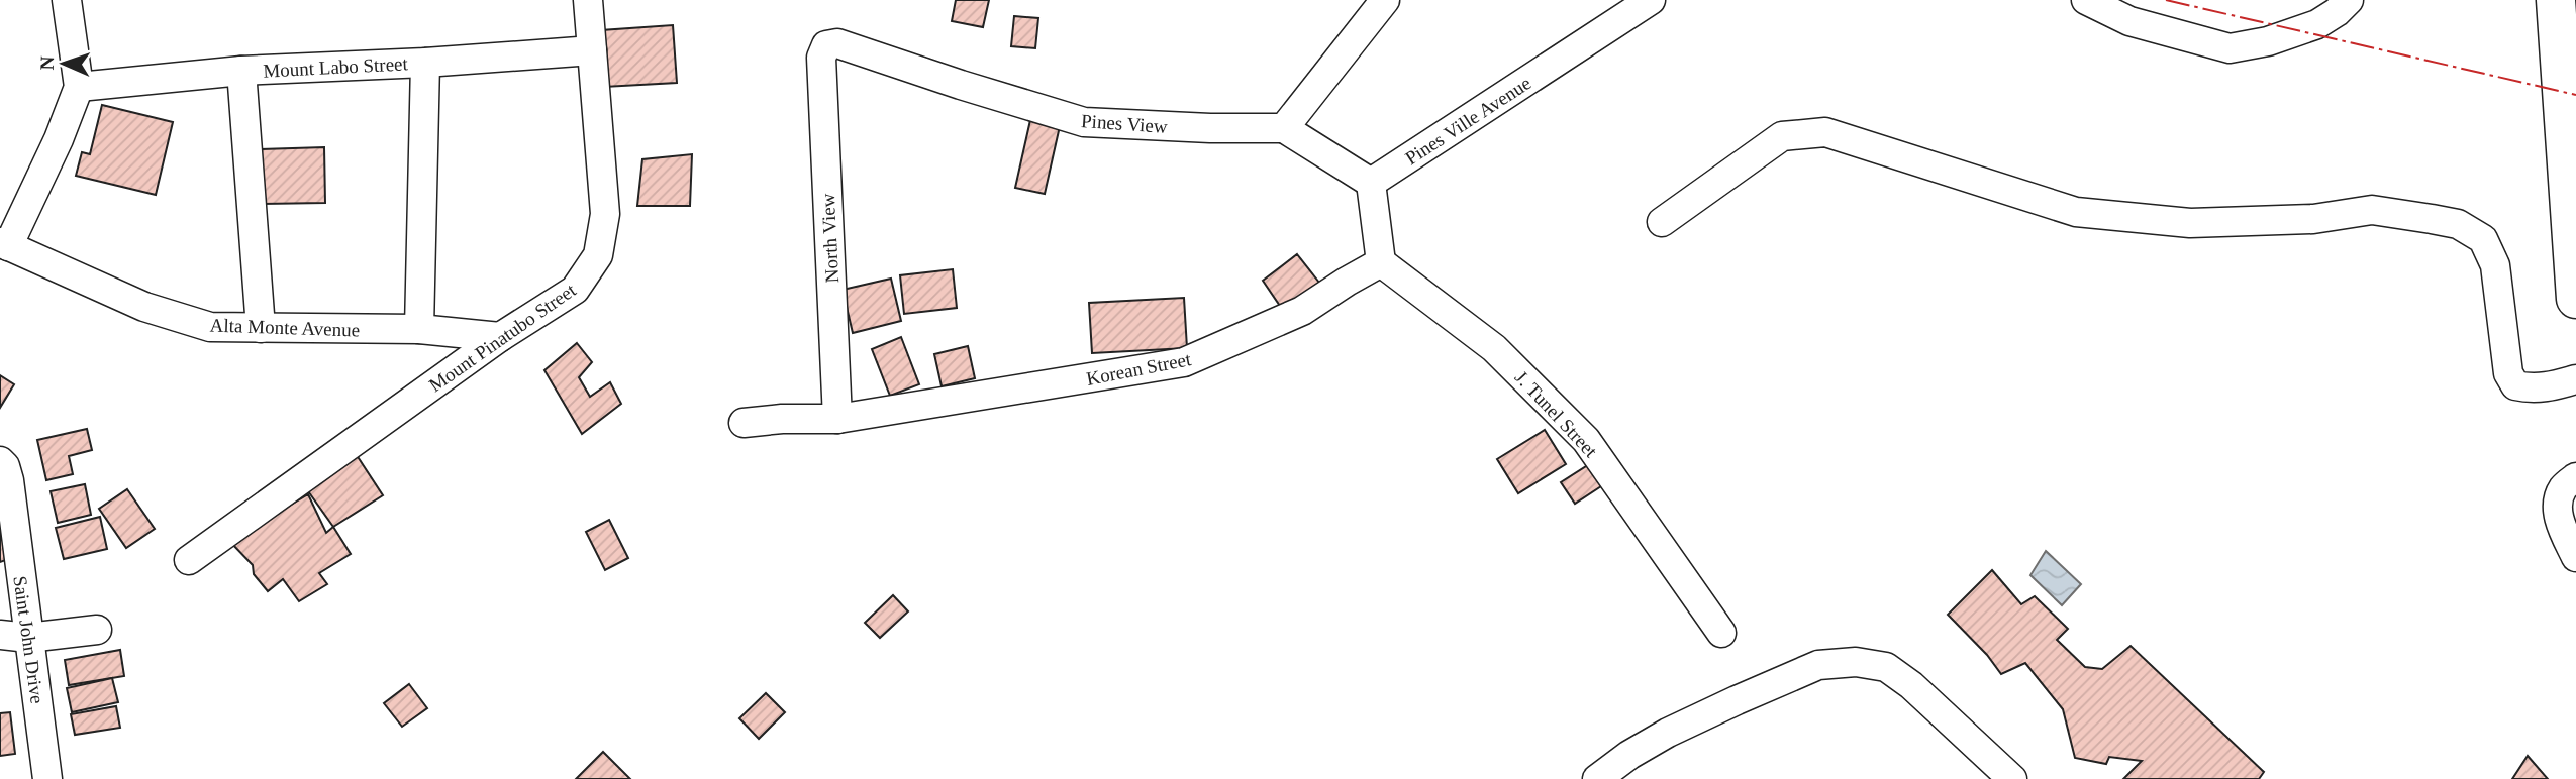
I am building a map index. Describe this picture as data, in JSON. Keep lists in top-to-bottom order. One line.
{"streets":{"street":["Mount Labo Street","Pines Ville Avenue","Pines View","North View","Alta Monte Avenue","Mount Pinatubo Street","Korean Street","J. Tunel Street","Saint John Drive"]},"crossings":[["Mount Labo Street","Mount Pinatubo Street"],["Pines View","North View"],["North View","Korean Street"],["Alta Monte Avenue","Mount Pinatubo Street"],["Korean Street","J. Tunel Street"]],"north":"left"}
